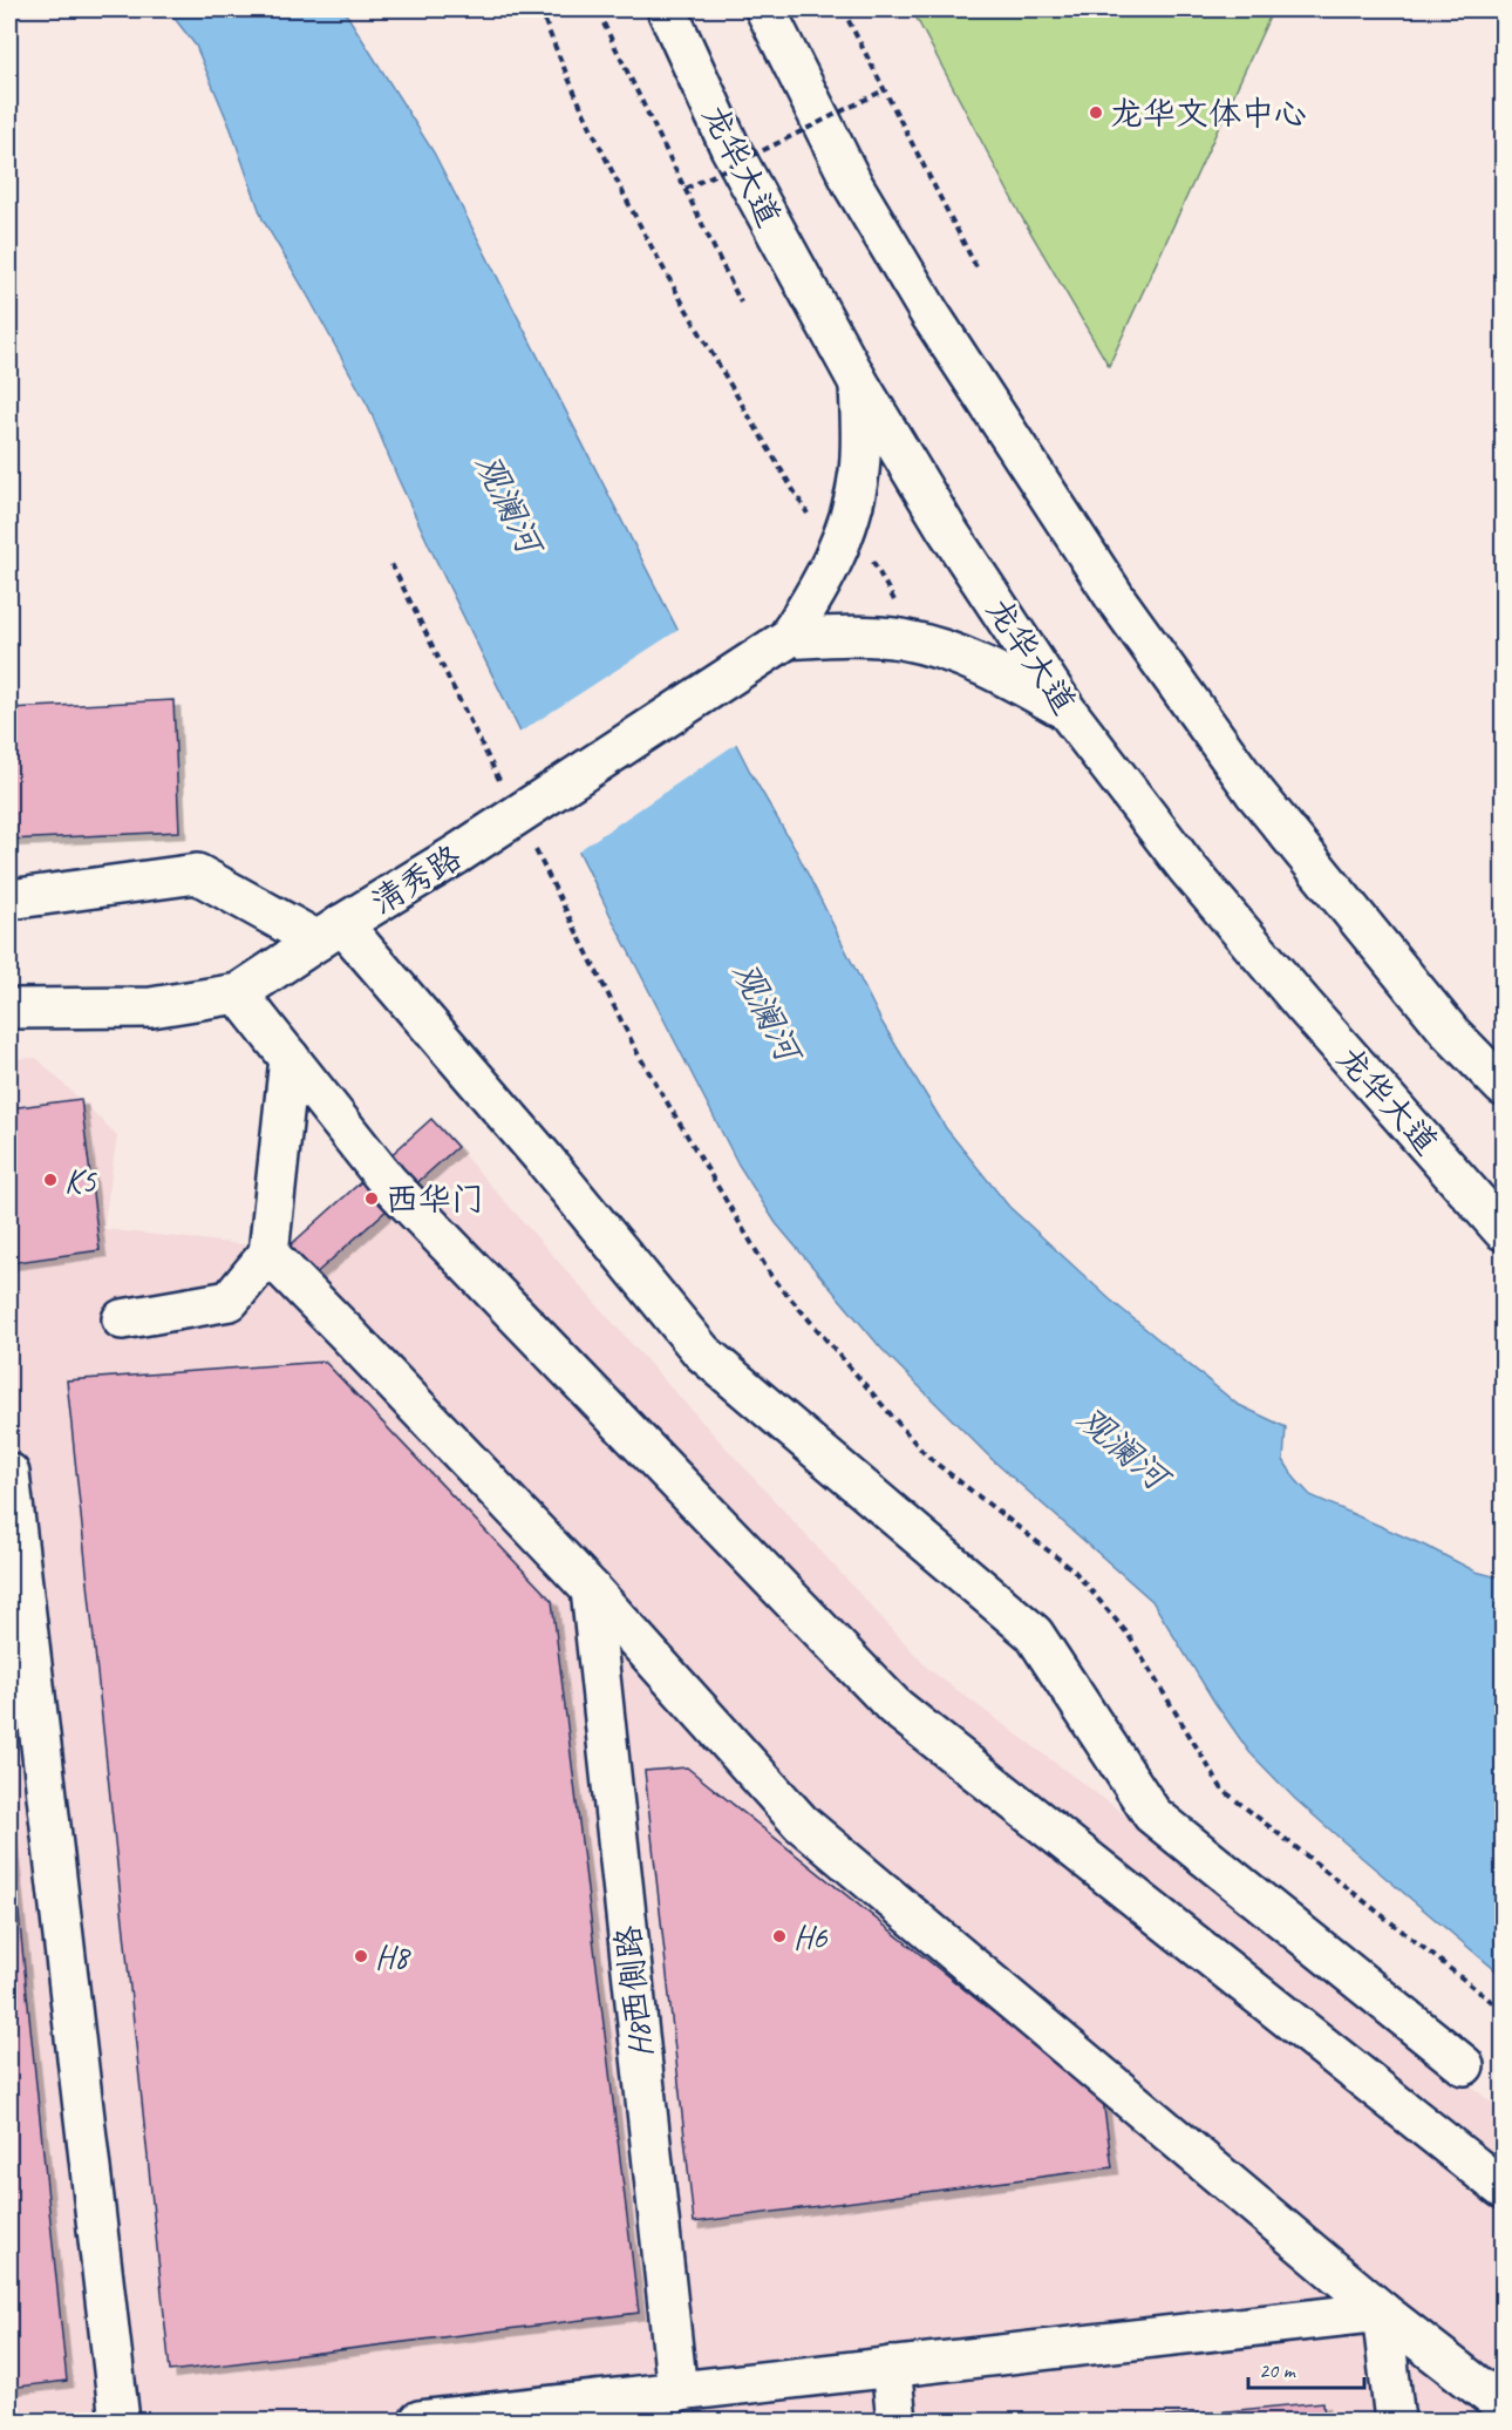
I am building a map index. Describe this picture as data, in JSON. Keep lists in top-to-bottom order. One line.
{"streets":{"main road":["龙华大道","清秀路","H8西側路"]},"water":["观澜河"],"places":["龙华文体中心","K5","西华门","H6","H8"],"scale_bar":"20 m"}
